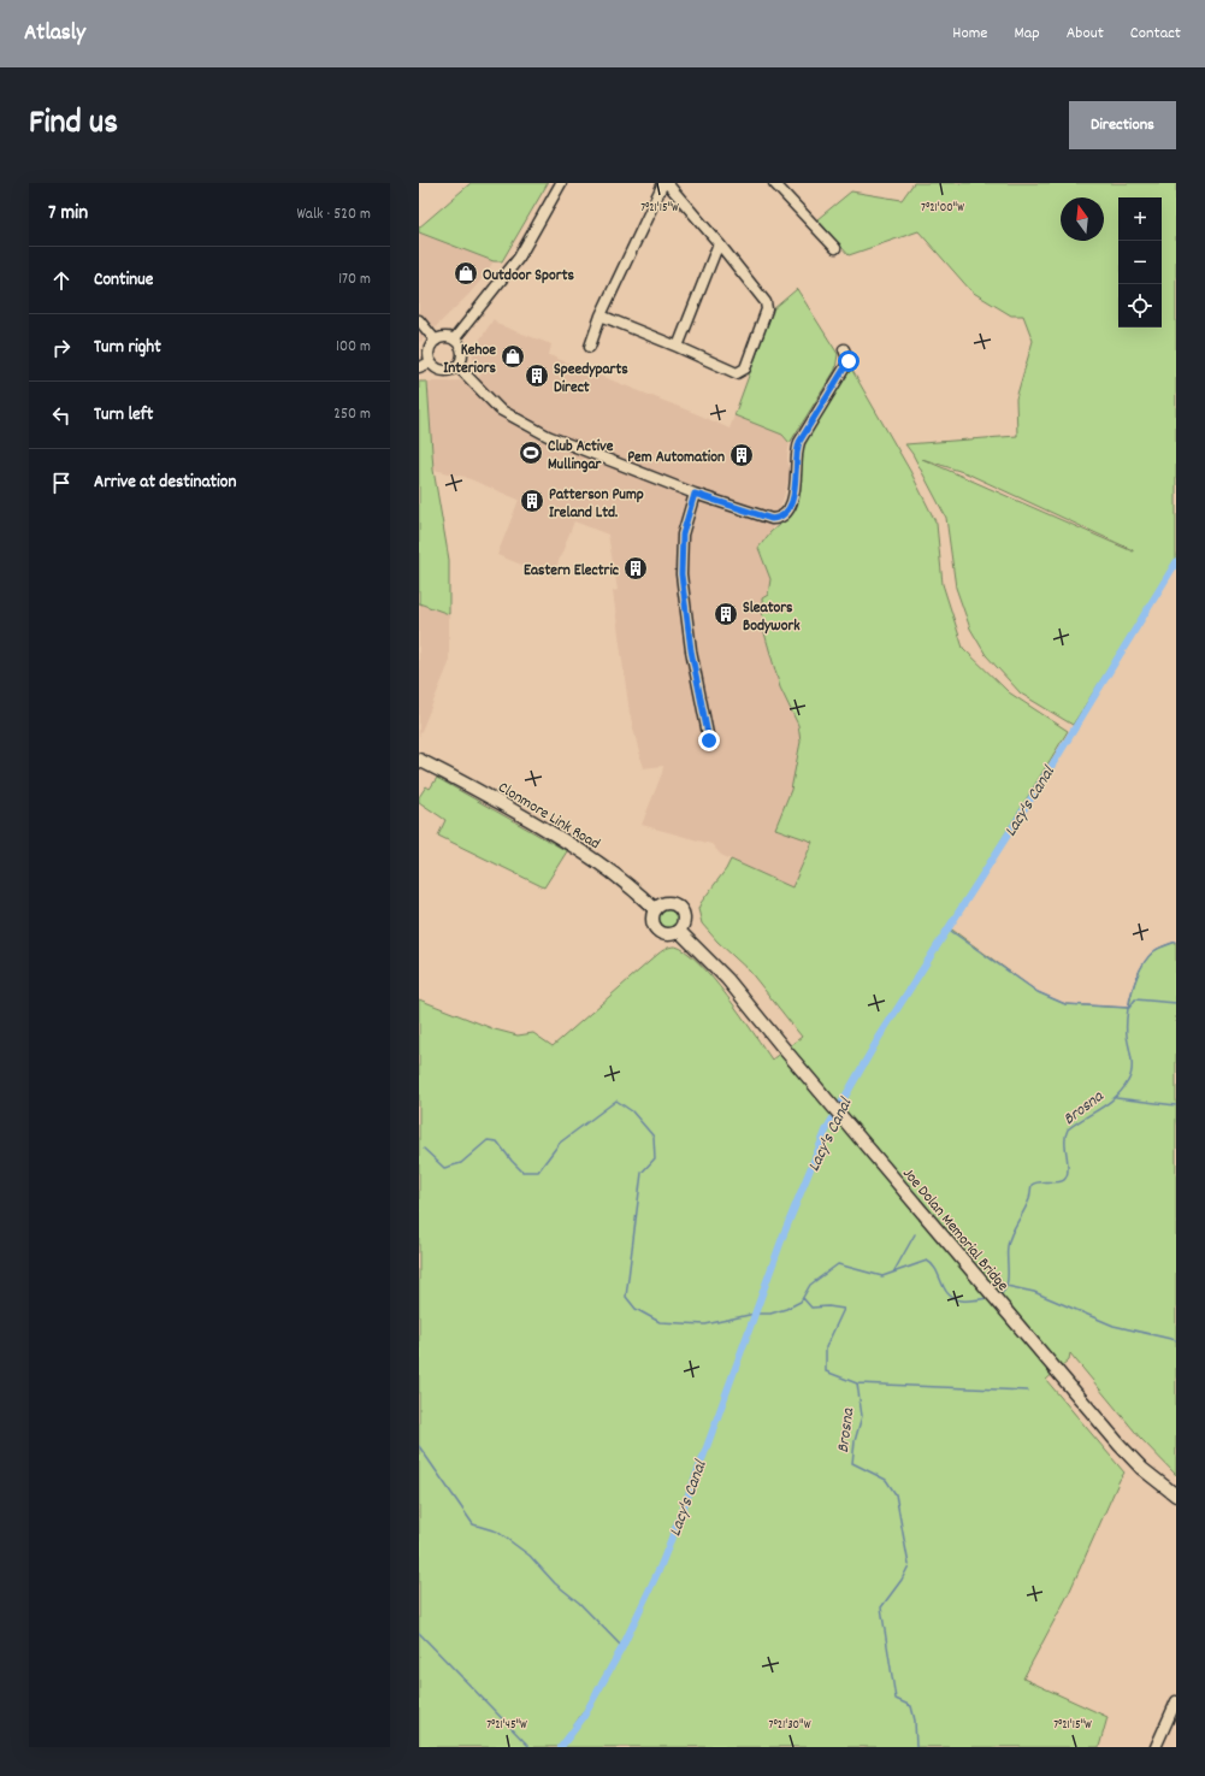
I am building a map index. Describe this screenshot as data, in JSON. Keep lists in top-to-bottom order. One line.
{"streets":{"main road":["Clonmore Link Road","Joe Dolan Memorial Bridge"]},"crossings":[["Clonmore Link Road","Joe Dolan Memorial Bridge"]],"water":["Lacy's Canal","Brosna"],"places":{"shop":["Outdoor Sports","Kehoe Interiors"],"building":["Speedyparts Direct","Pem Automation","Patterson Pump Ireland Ltd.","Eastern Electric","Sleators Bodywork"],"sports":["Club Active Mullingar"]},"north":"top","page":{"header":"Atlasly","nav":["Home","Map","About","Contact"],"title":"Find us","buttons":"Directions","heading":["7 min","Walk · 520 m"],"map_buttons":["+","−"],"list":[["Continue","170 m"],["Turn right","100 m"],["Turn left","250 m"],"Arrive at destination"]},"coordinates":["7°21'15\"W","7°21'00\"W","7°21'45\"W","7°21'30\"W"]}
